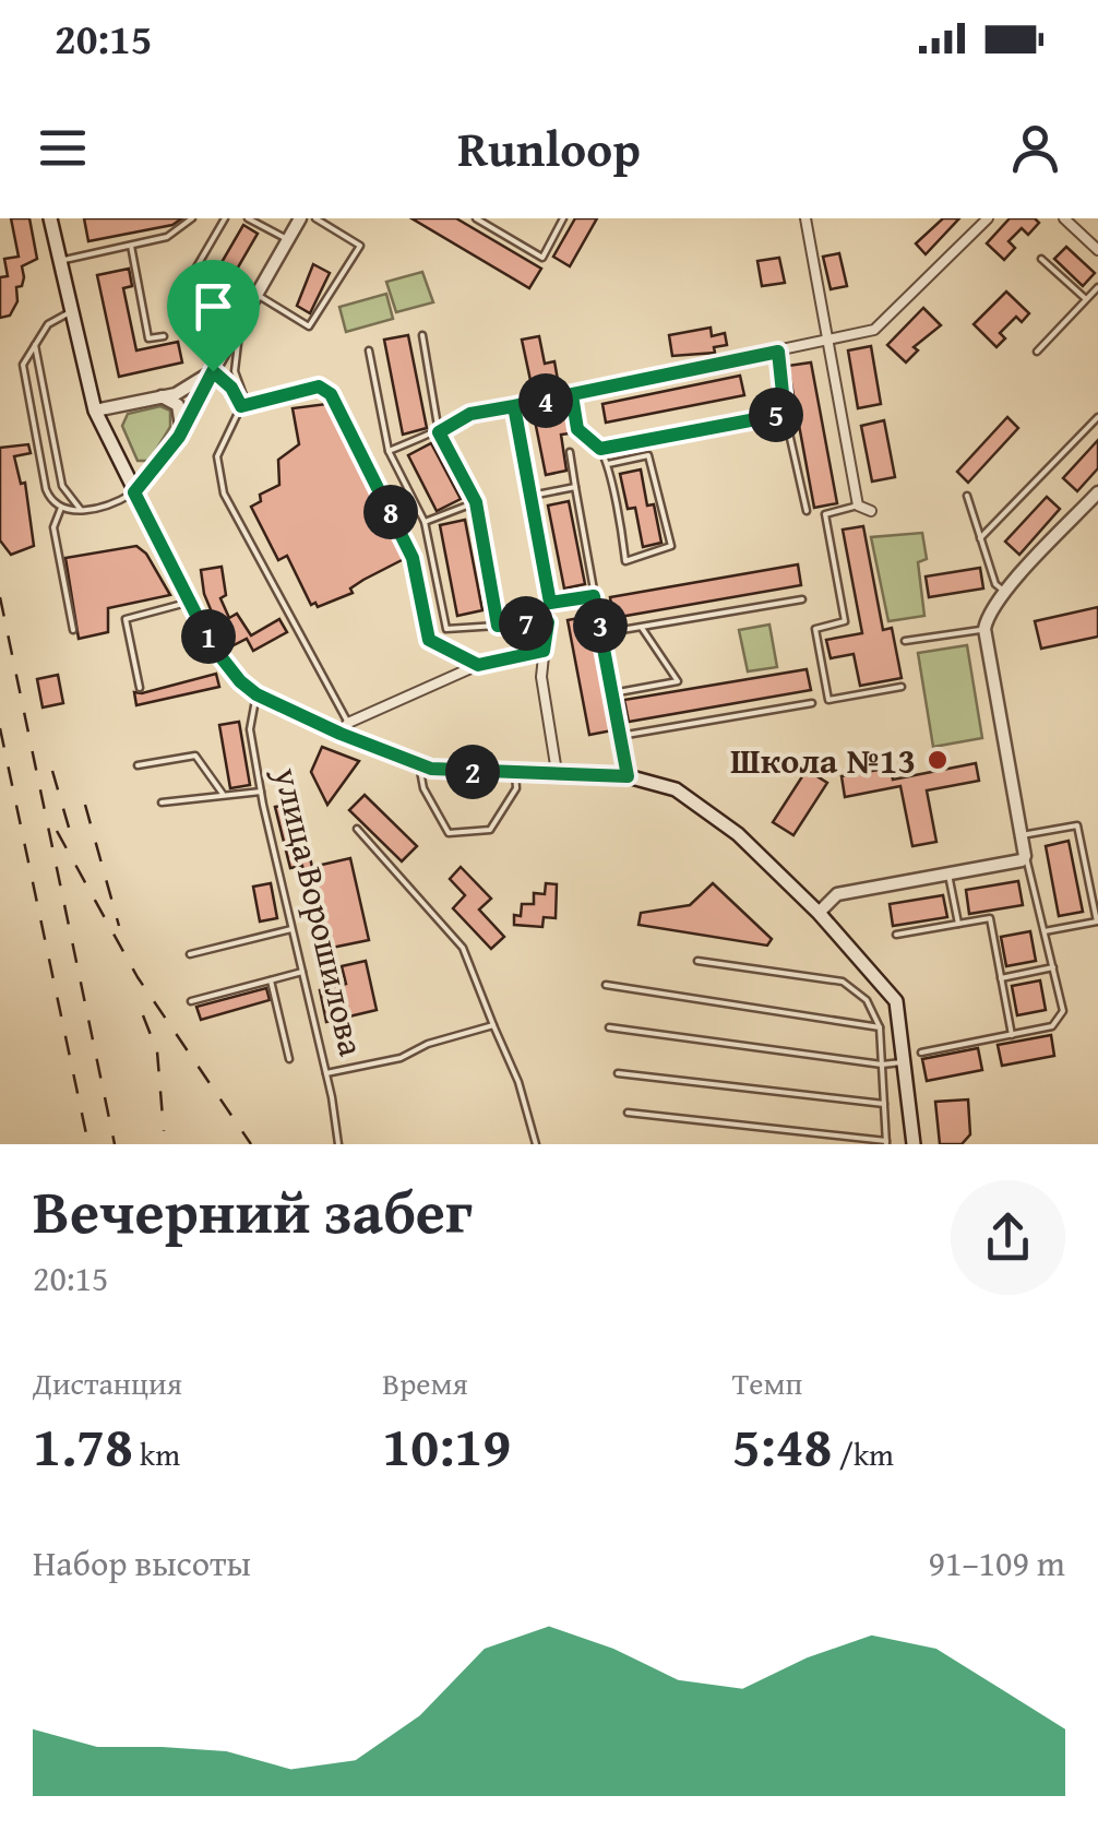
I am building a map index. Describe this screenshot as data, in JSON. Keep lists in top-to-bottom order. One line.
{"streets":{"lane":["улица Ворошилова"]},"places":["Школа №13"],"page":{"status":"20:15","header":"Runloop","pins":["4","5","8","7","3","1","2"],"heading":["Вечерний забег","20:15"],"stats":[["Дистанция","1.78 km"],["Время","10:19"],["Темп","5:48 /km"]],"chart":["Набор высоты","91–109 m"]}}
